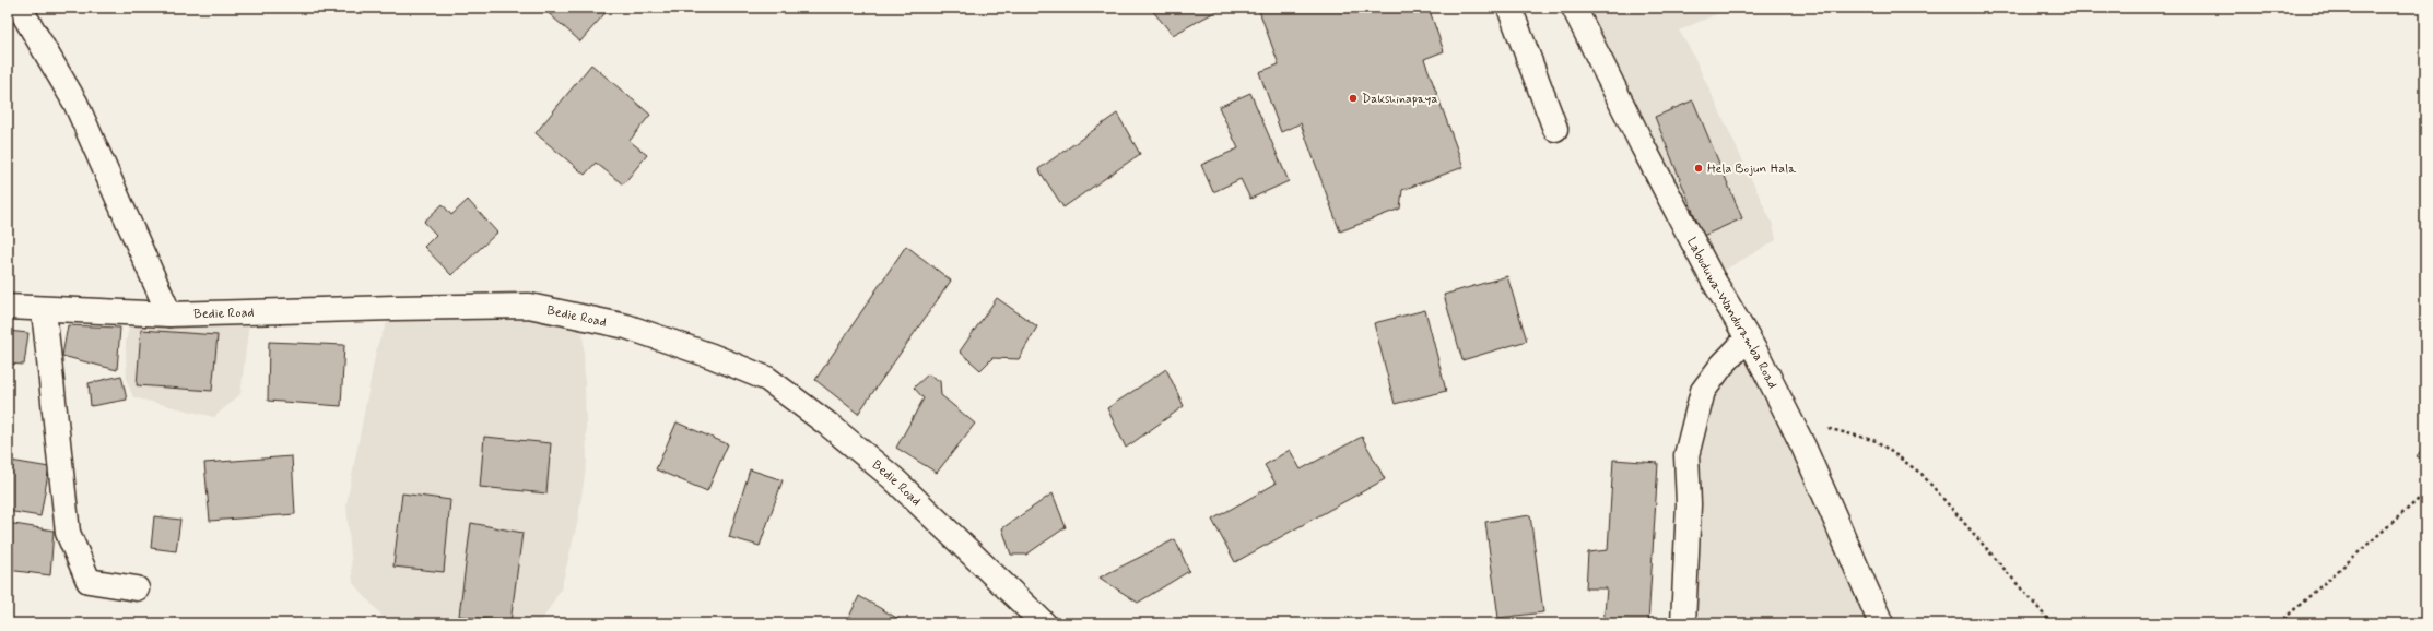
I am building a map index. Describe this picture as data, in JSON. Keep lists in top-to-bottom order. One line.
{"streets":{"street":["Bedie Road","Labuduwa-Wanduramba Road"]},"places":["Dakshinapaya","Hela Bojun Hala"]}
